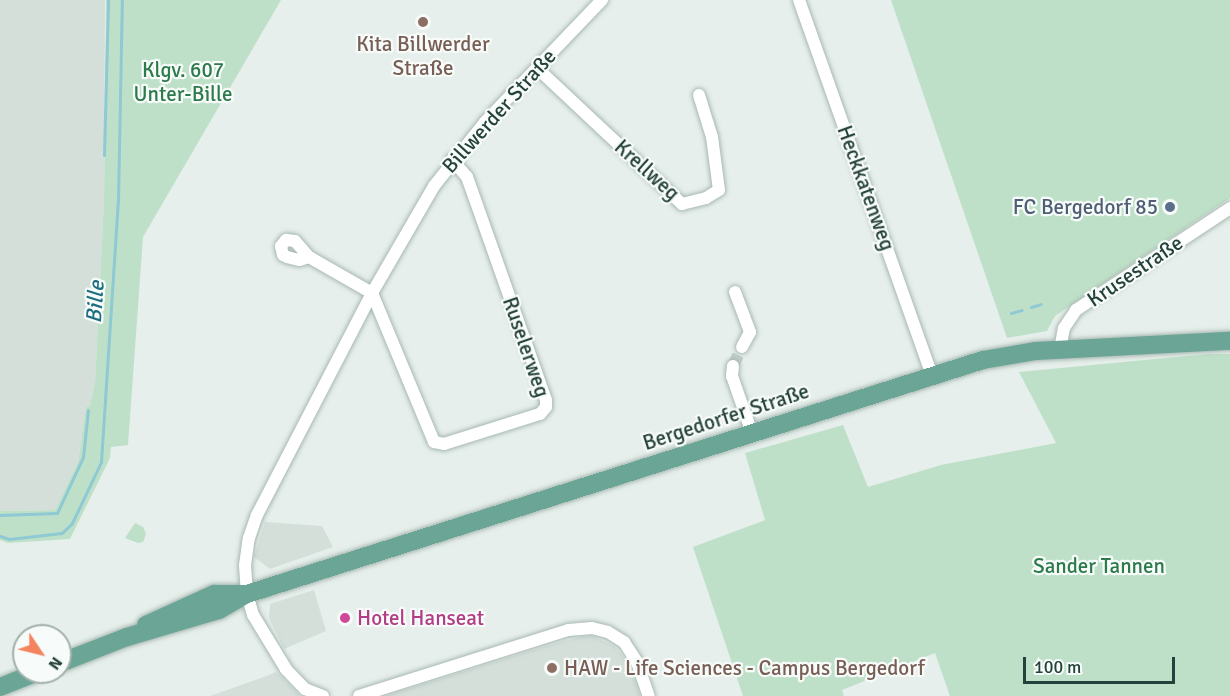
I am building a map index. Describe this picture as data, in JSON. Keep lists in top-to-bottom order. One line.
{"streets":{"main road":["Bergedorfer Straße"],"street":["Billwerder Straße","Krellweg","Heckkatenweg","Krusestraße","Ruselerweg"]},"crossings":[["Billwerder Straße","Krellweg"],["Billwerder Straße","Ruselerweg"],["Billwerder Straße","Bergedorfer Straße"],["Heckkatenweg","Bergedorfer Straße"],["Krusestraße","Bergedorfer Straße"]],"water":["Bille"],"parks":["Klgv. 607 Unter-Bille","Sander Tannen"],"places":["Kita Billwerder Straße","FC Bergedorf 85","Hotel Hanseat","HAW - Life Sciences - Campus Bergedorf"],"scale_bar":"100 m","north":"bottom right"}
